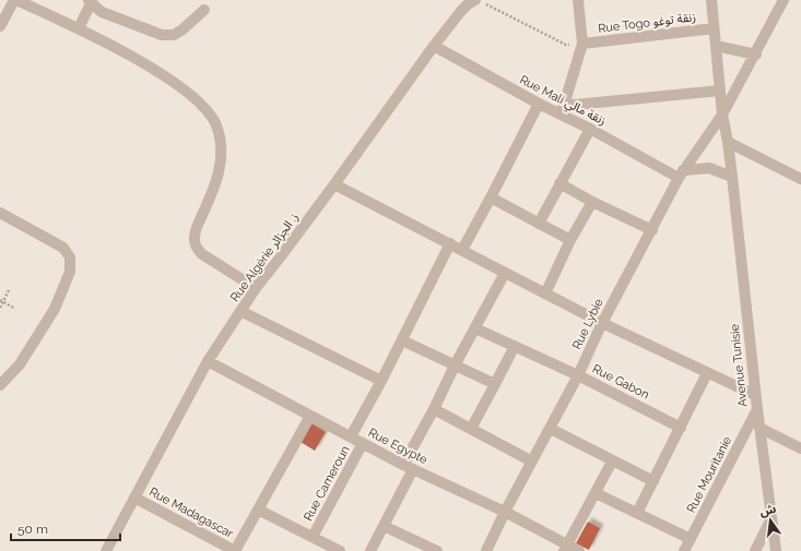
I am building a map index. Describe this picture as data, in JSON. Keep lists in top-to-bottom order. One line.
{"streets":{"street":["Rue Togo زنقة توغو","Rue Mali زنقة مالي","Rue Algérie ز. الجزائر","Rue Lybie","Avenue Tunisie","Rue Gabon","Rue Egypte","Rue Mouritanie","Rue Cameroun","Rue Madagascar"]},"crossings":[["Rue Togo زنقة توغو","Avenue Tunisie"],["Rue Mali زنقة مالي","Rue Algérie ز. الجزائر"],["Rue Mali زنقة مالي","Rue Lybie"],["Rue Algérie ز. الجزائر","Rue Egypte"],["Rue Algérie ز. الجزائر","Rue Madagascar"],["Rue Lybie","Avenue Tunisie"],["Rue Lybie","Rue Gabon"],["Rue Lybie","Rue Egypte"],["Avenue Tunisie","Rue Mouritanie"],["Rue Egypte","Rue Cameroun"]],"scale_bar":"50 m","north":"top"}
